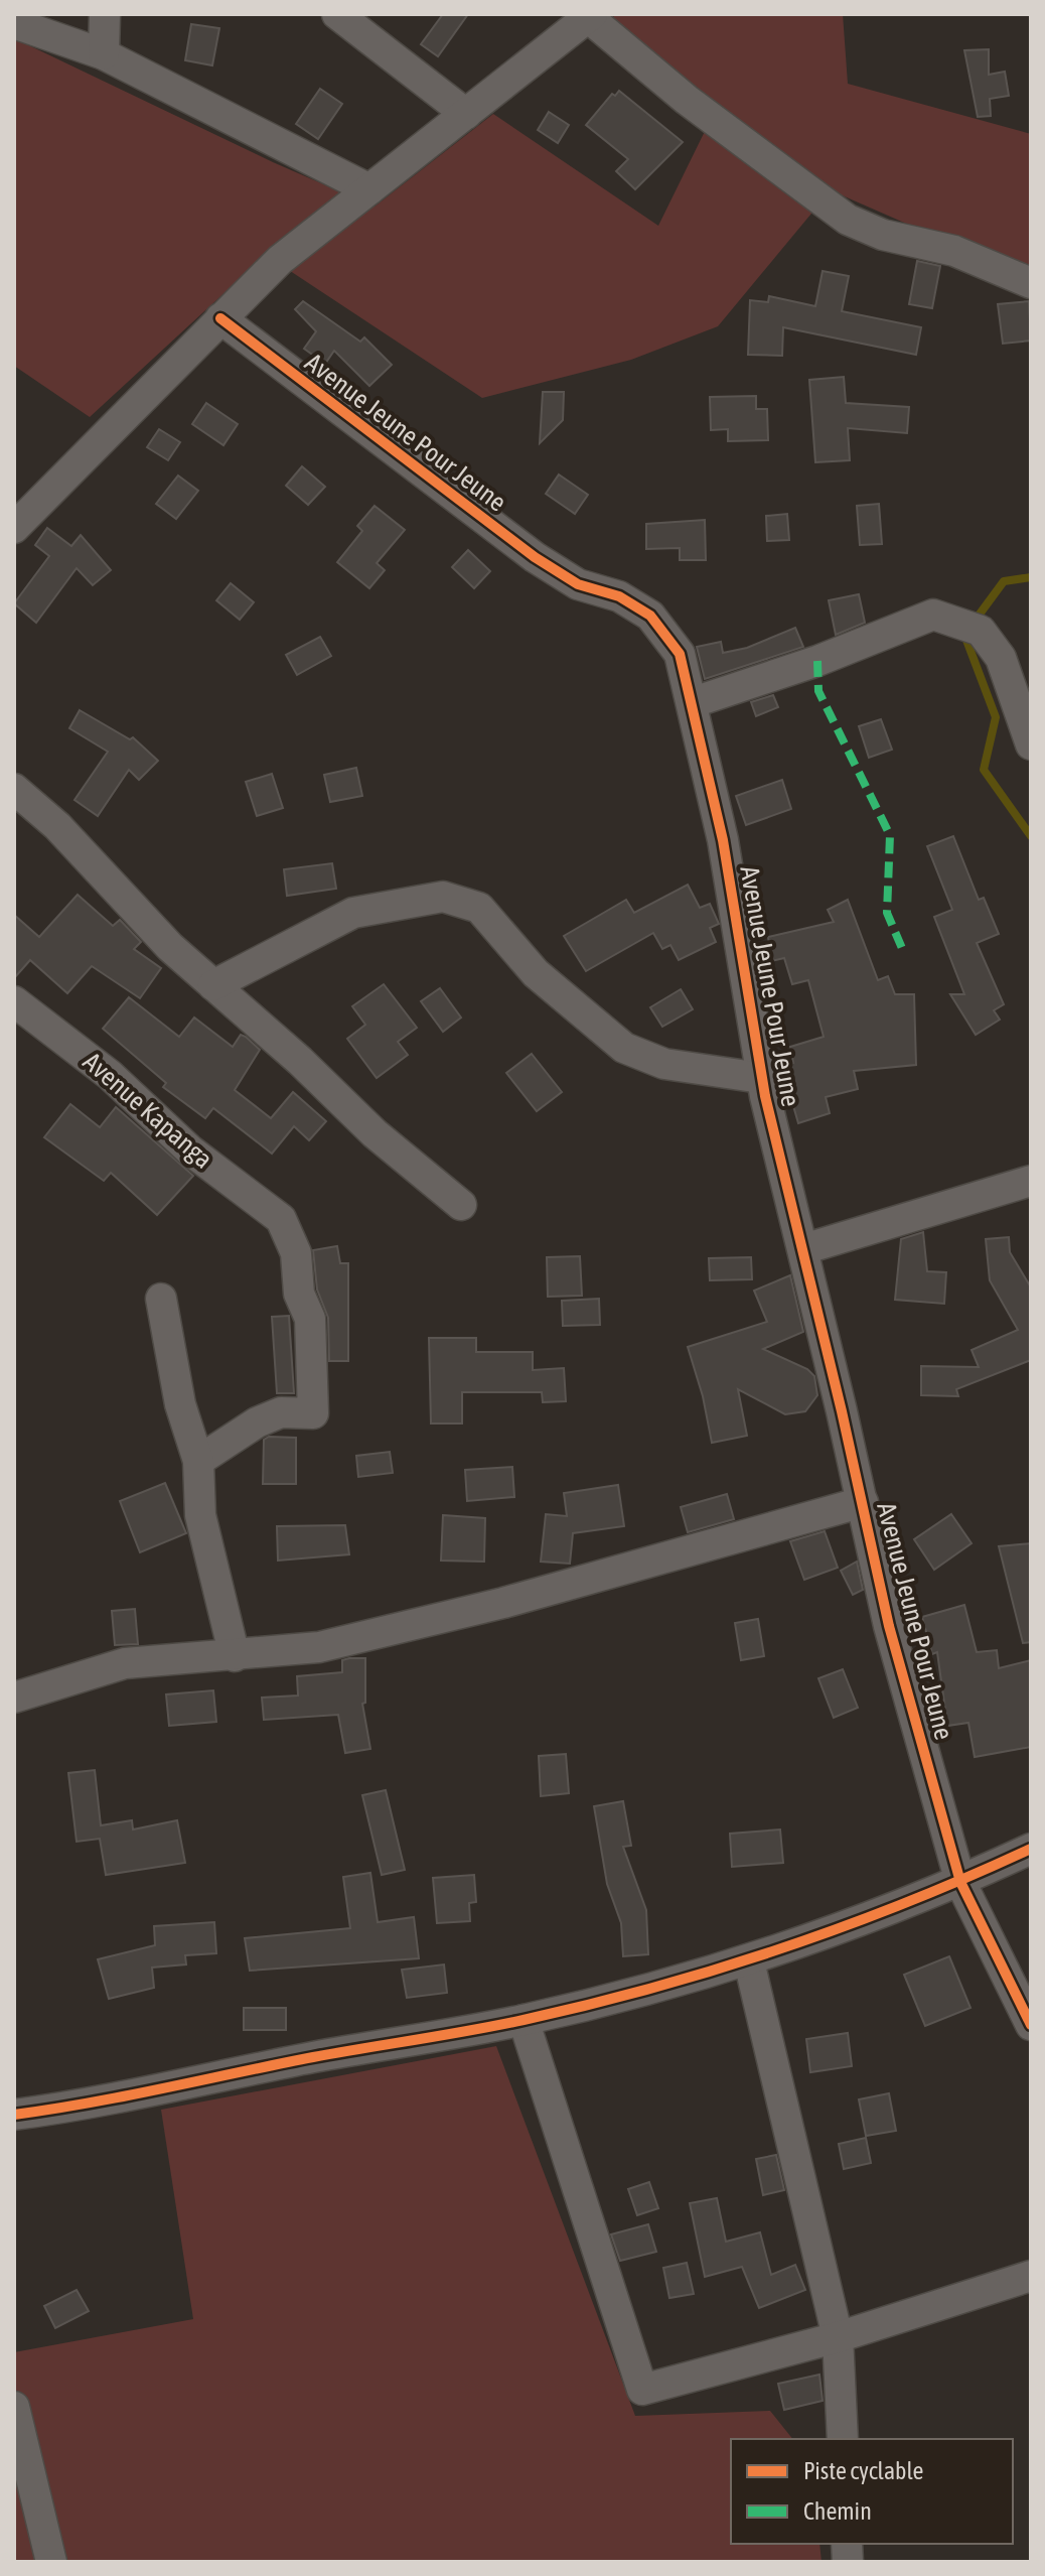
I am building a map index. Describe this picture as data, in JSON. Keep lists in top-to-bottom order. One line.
{"streets":{"street":["Avenue Jeune Pour Jeune","Avenue Kapanga"]},"legend":["Piste cyclable","Chemin"]}
